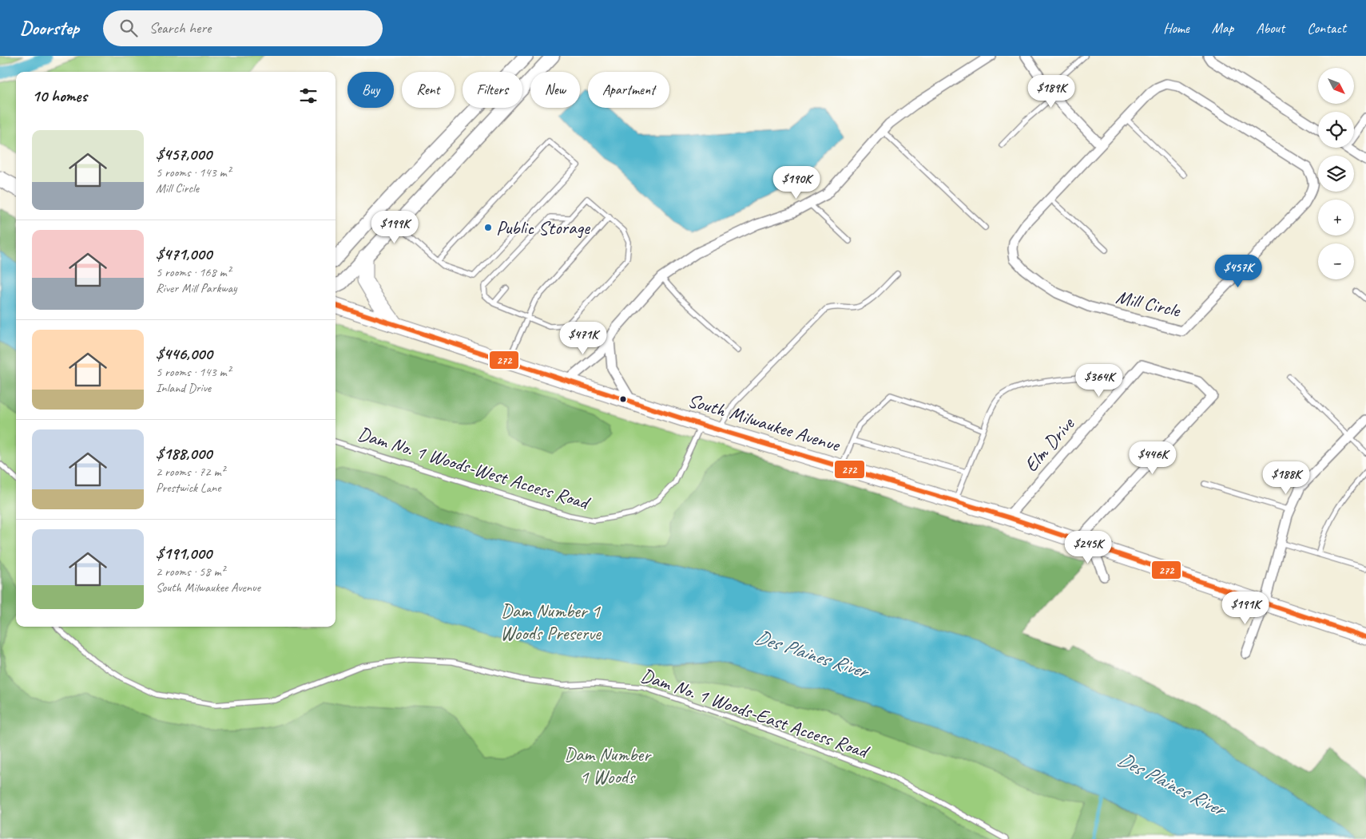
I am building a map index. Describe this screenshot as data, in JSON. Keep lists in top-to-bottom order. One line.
{"streets":{"main road":["South Milwaukee Avenue"],"street":["Mill Circle","Elm Drive"],"lane":["Dam No. 1 Woods-West Access Road","Dam No. 1 Woods-East Access Road"]},"crossings":[["South Milwaukee Avenue","Elm Drive"],["South Milwaukee Avenue","Dam No. 1 Woods-West Access Road"]],"water":["Des Plaines River"],"parks":["Dam Number 1 Woods Preserve","Dam Number 1 Woods"],"places":["Public Storage"],"lines":["transit line 272"],"north":"bottom right","page":{"header":"Doorstep","search":"Search here","nav":["Home","Map","About","Contact"],"map_buttons":["+","−"],"chip":["Buy","Rent","Filters","New","Apartment"],"heading":"10 homes","price":["$189K","$190K","$199K","$457K","$471K","$364K","$446K","$188K","$245K","$191K"],"list":[{"name":"$457,000","note":"5 rooms · 143 m² · Mill Circle"},{"name":"$471,000","note":"5 rooms · 168 m² · River Mill Parkway"},{"name":"$446,000","note":"5 rooms · 143 m² · Inland Drive"},{"name":"$188,000","note":"2 rooms · 72 m² · Prestwick Lane"},{"name":"$191,000","note":"2 rooms · 58 m² · South Milwaukee Avenue"}]}}
